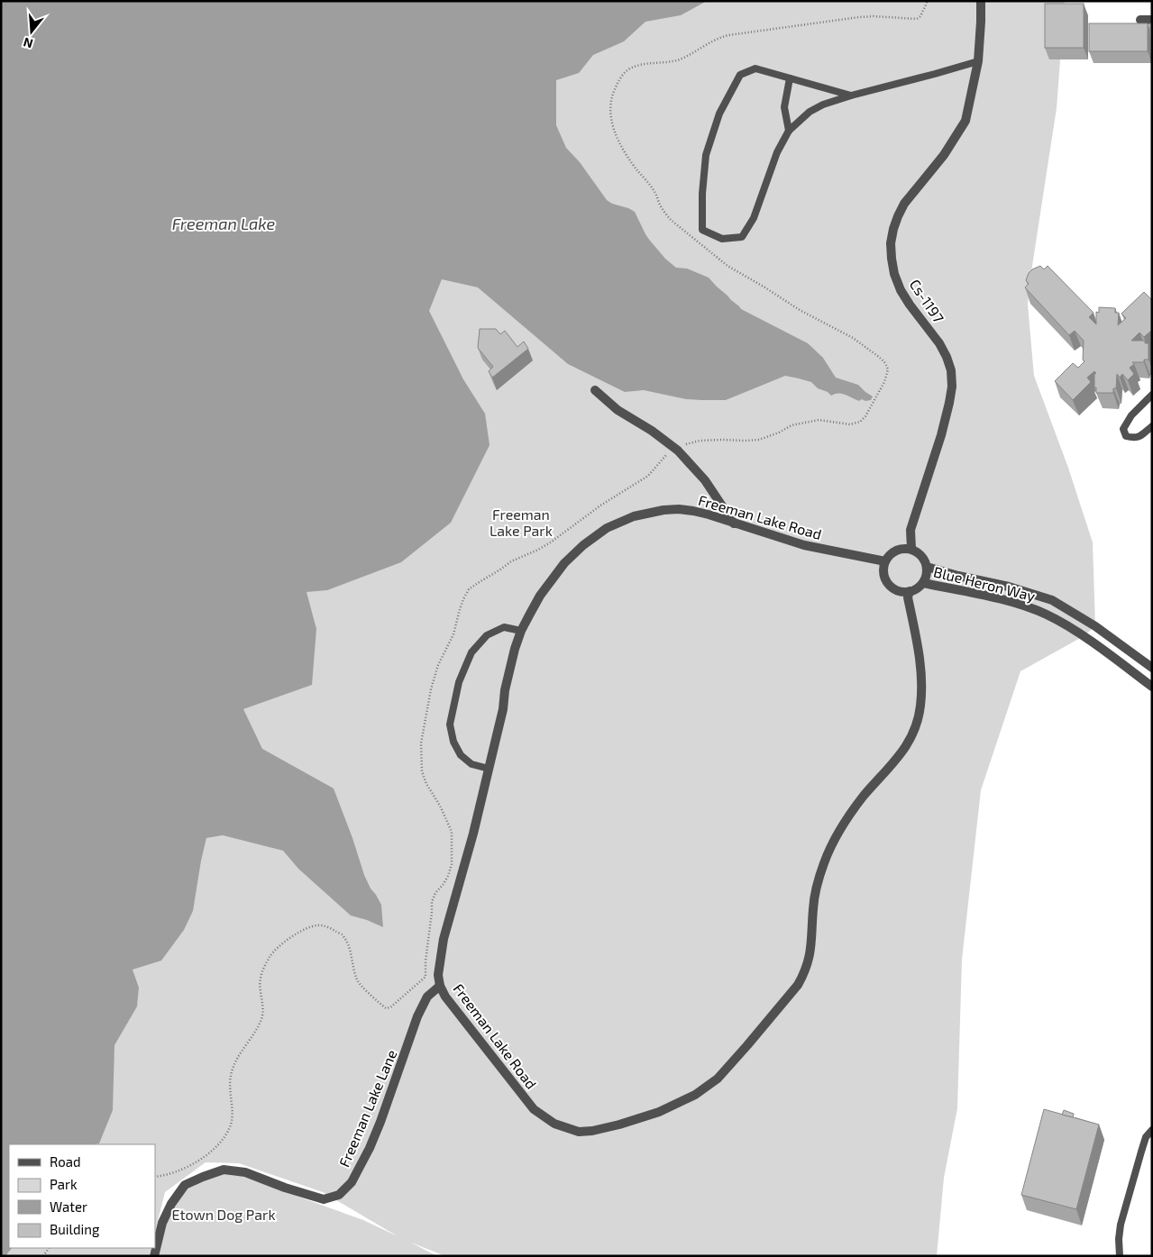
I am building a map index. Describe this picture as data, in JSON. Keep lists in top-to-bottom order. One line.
{"streets":{"street":["Cs-1197","Freeman Lake Road","Blue Heron Way","Freeman Lake Lane"]},"crossings":[["Cs-1197","Freeman Lake Road"],["Cs-1197","Blue Heron Way"],["Freeman Lake Road","Blue Heron Way"],["Freeman Lake Road","Freeman Lake Lane"]],"water":["Freeman Lake"],"parks":["Freeman Lake Park","Etown Dog Park"],"legend":["Road","Park","Water","Building"],"north":"bottom"}
